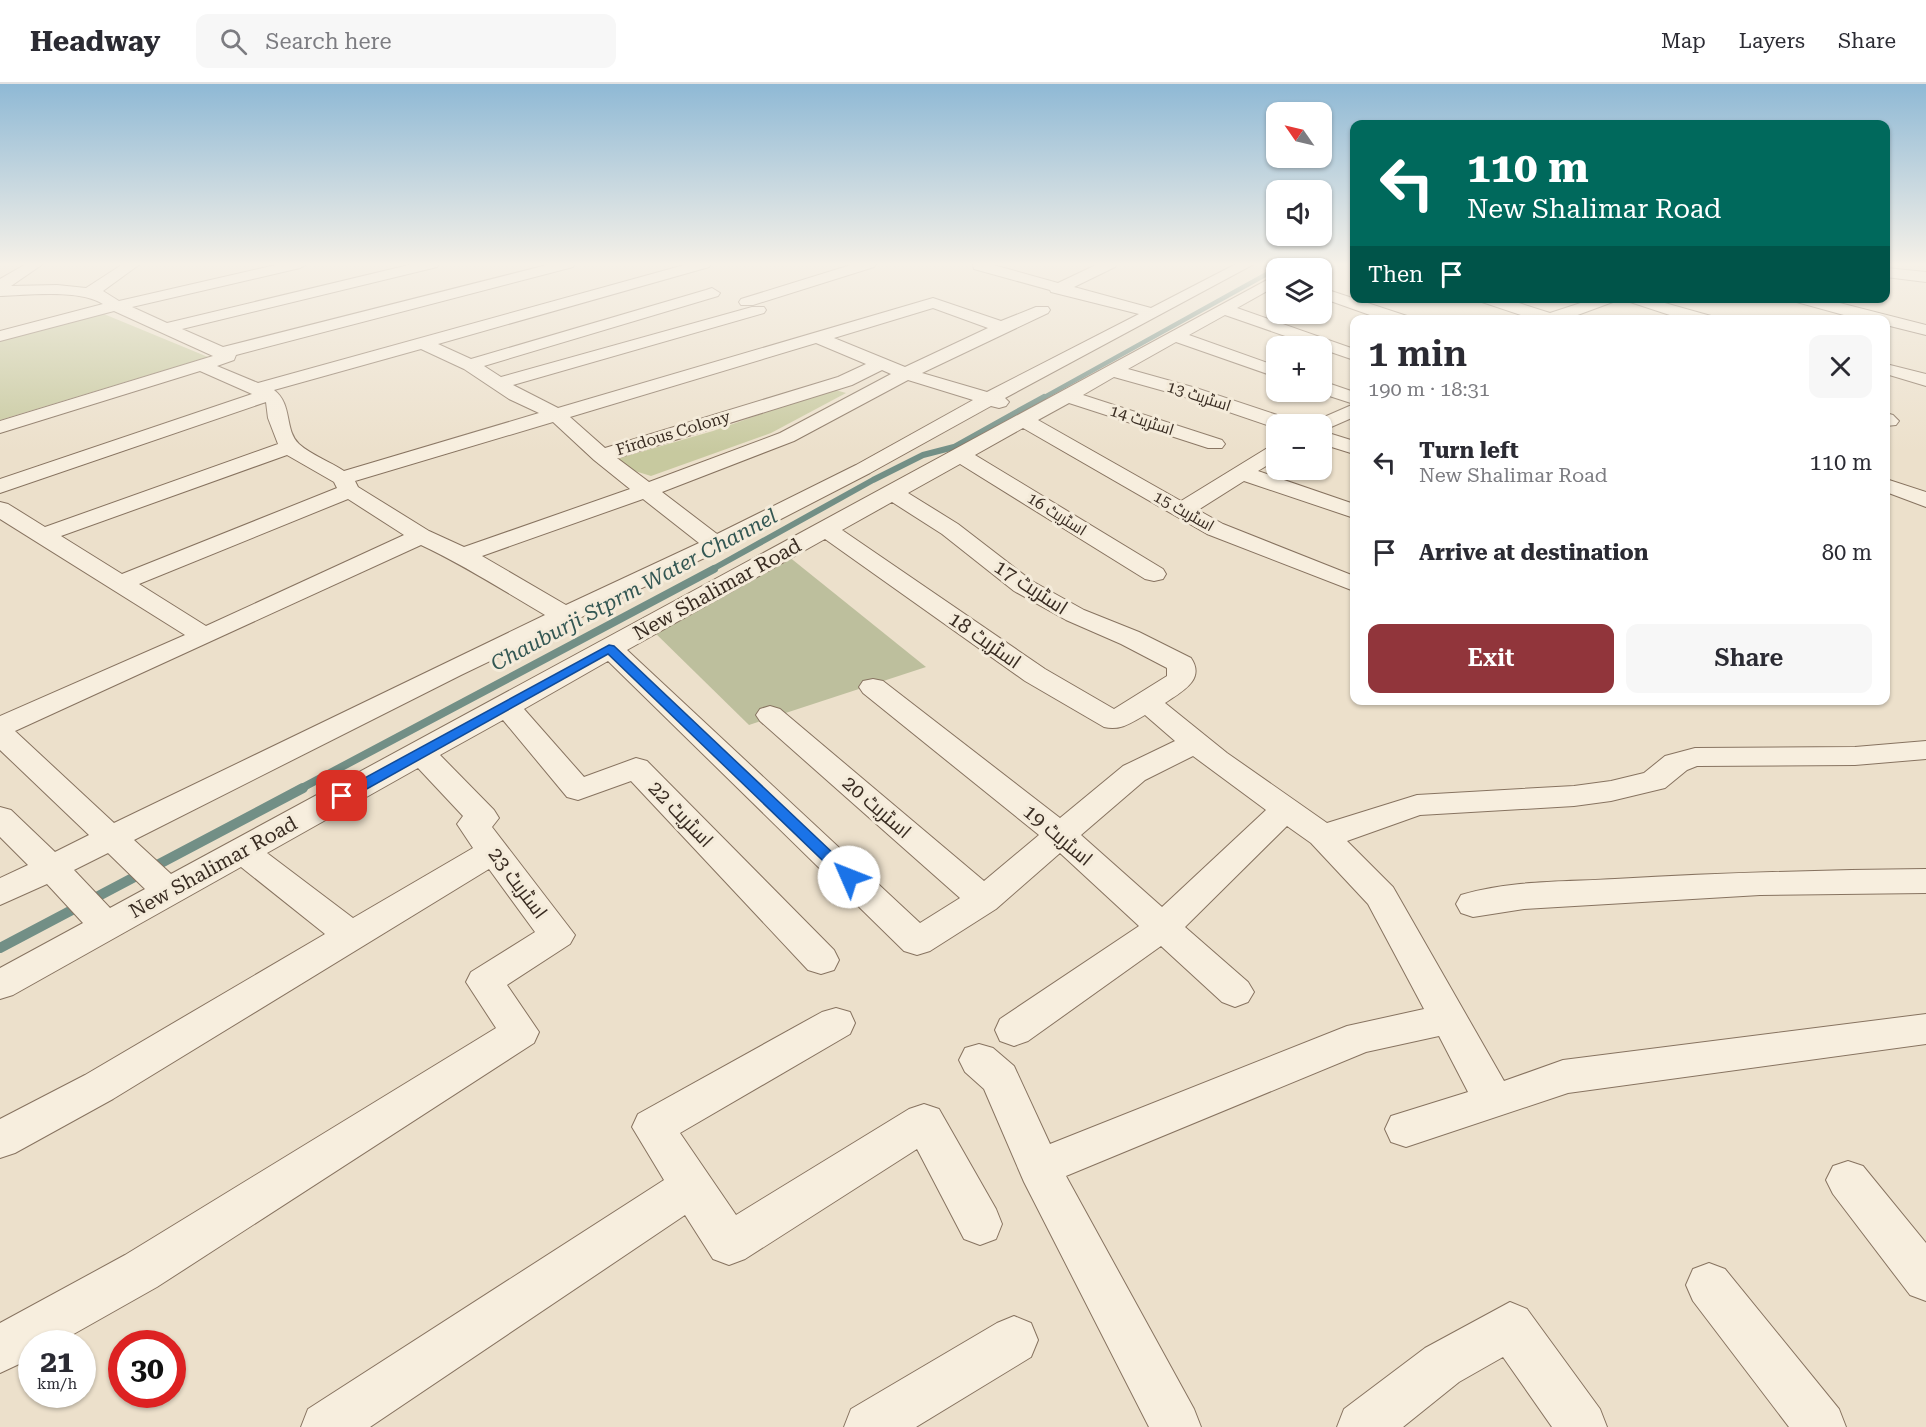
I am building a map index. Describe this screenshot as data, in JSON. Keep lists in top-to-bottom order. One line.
{"streets":{"street":["اسٹریٹ 13","اسٹریٹ 14","Firdous Colony","اسٹریٹ 15","اسٹریٹ 16","اسٹریٹ 17","New Shalimar Road","اسٹریٹ 18","اسٹریٹ 20","اسٹریٹ 22","اسٹریٹ 19","اسٹریٹ 23"]},"crossings":[["اسٹریٹ 13","New Shalimar Road"],["اسٹریٹ 14","New Shalimar Road"],["اسٹریٹ 15","New Shalimar Road"],["اسٹریٹ 16","New Shalimar Road"],["اسٹریٹ 17","New Shalimar Road"],["اسٹریٹ 17","اسٹریٹ 18"],["New Shalimar Road","اسٹریٹ 18"],["New Shalimar Road","اسٹریٹ 22"],["New Shalimar Road","اسٹریٹ 23"]],"water":["Chauburji Stprm Water Channel"],"north":"top left","page":{"header":"Headway","search":"Search here","nav":["Map","Layers","Share"],"map_buttons":["+","−"],"turn":["110 m","New Shalimar Road"],"then":"Then","heading":["1 min","190 m · 18:31"],"list":[{"name":"Turn left","note":"New Shalimar Road","value":"110 m"},{"name":"Arrive at destination","value":"80 m"}],"buttons":["Exit","Share"],"speed":"21 km/h","limit":"30"}}
